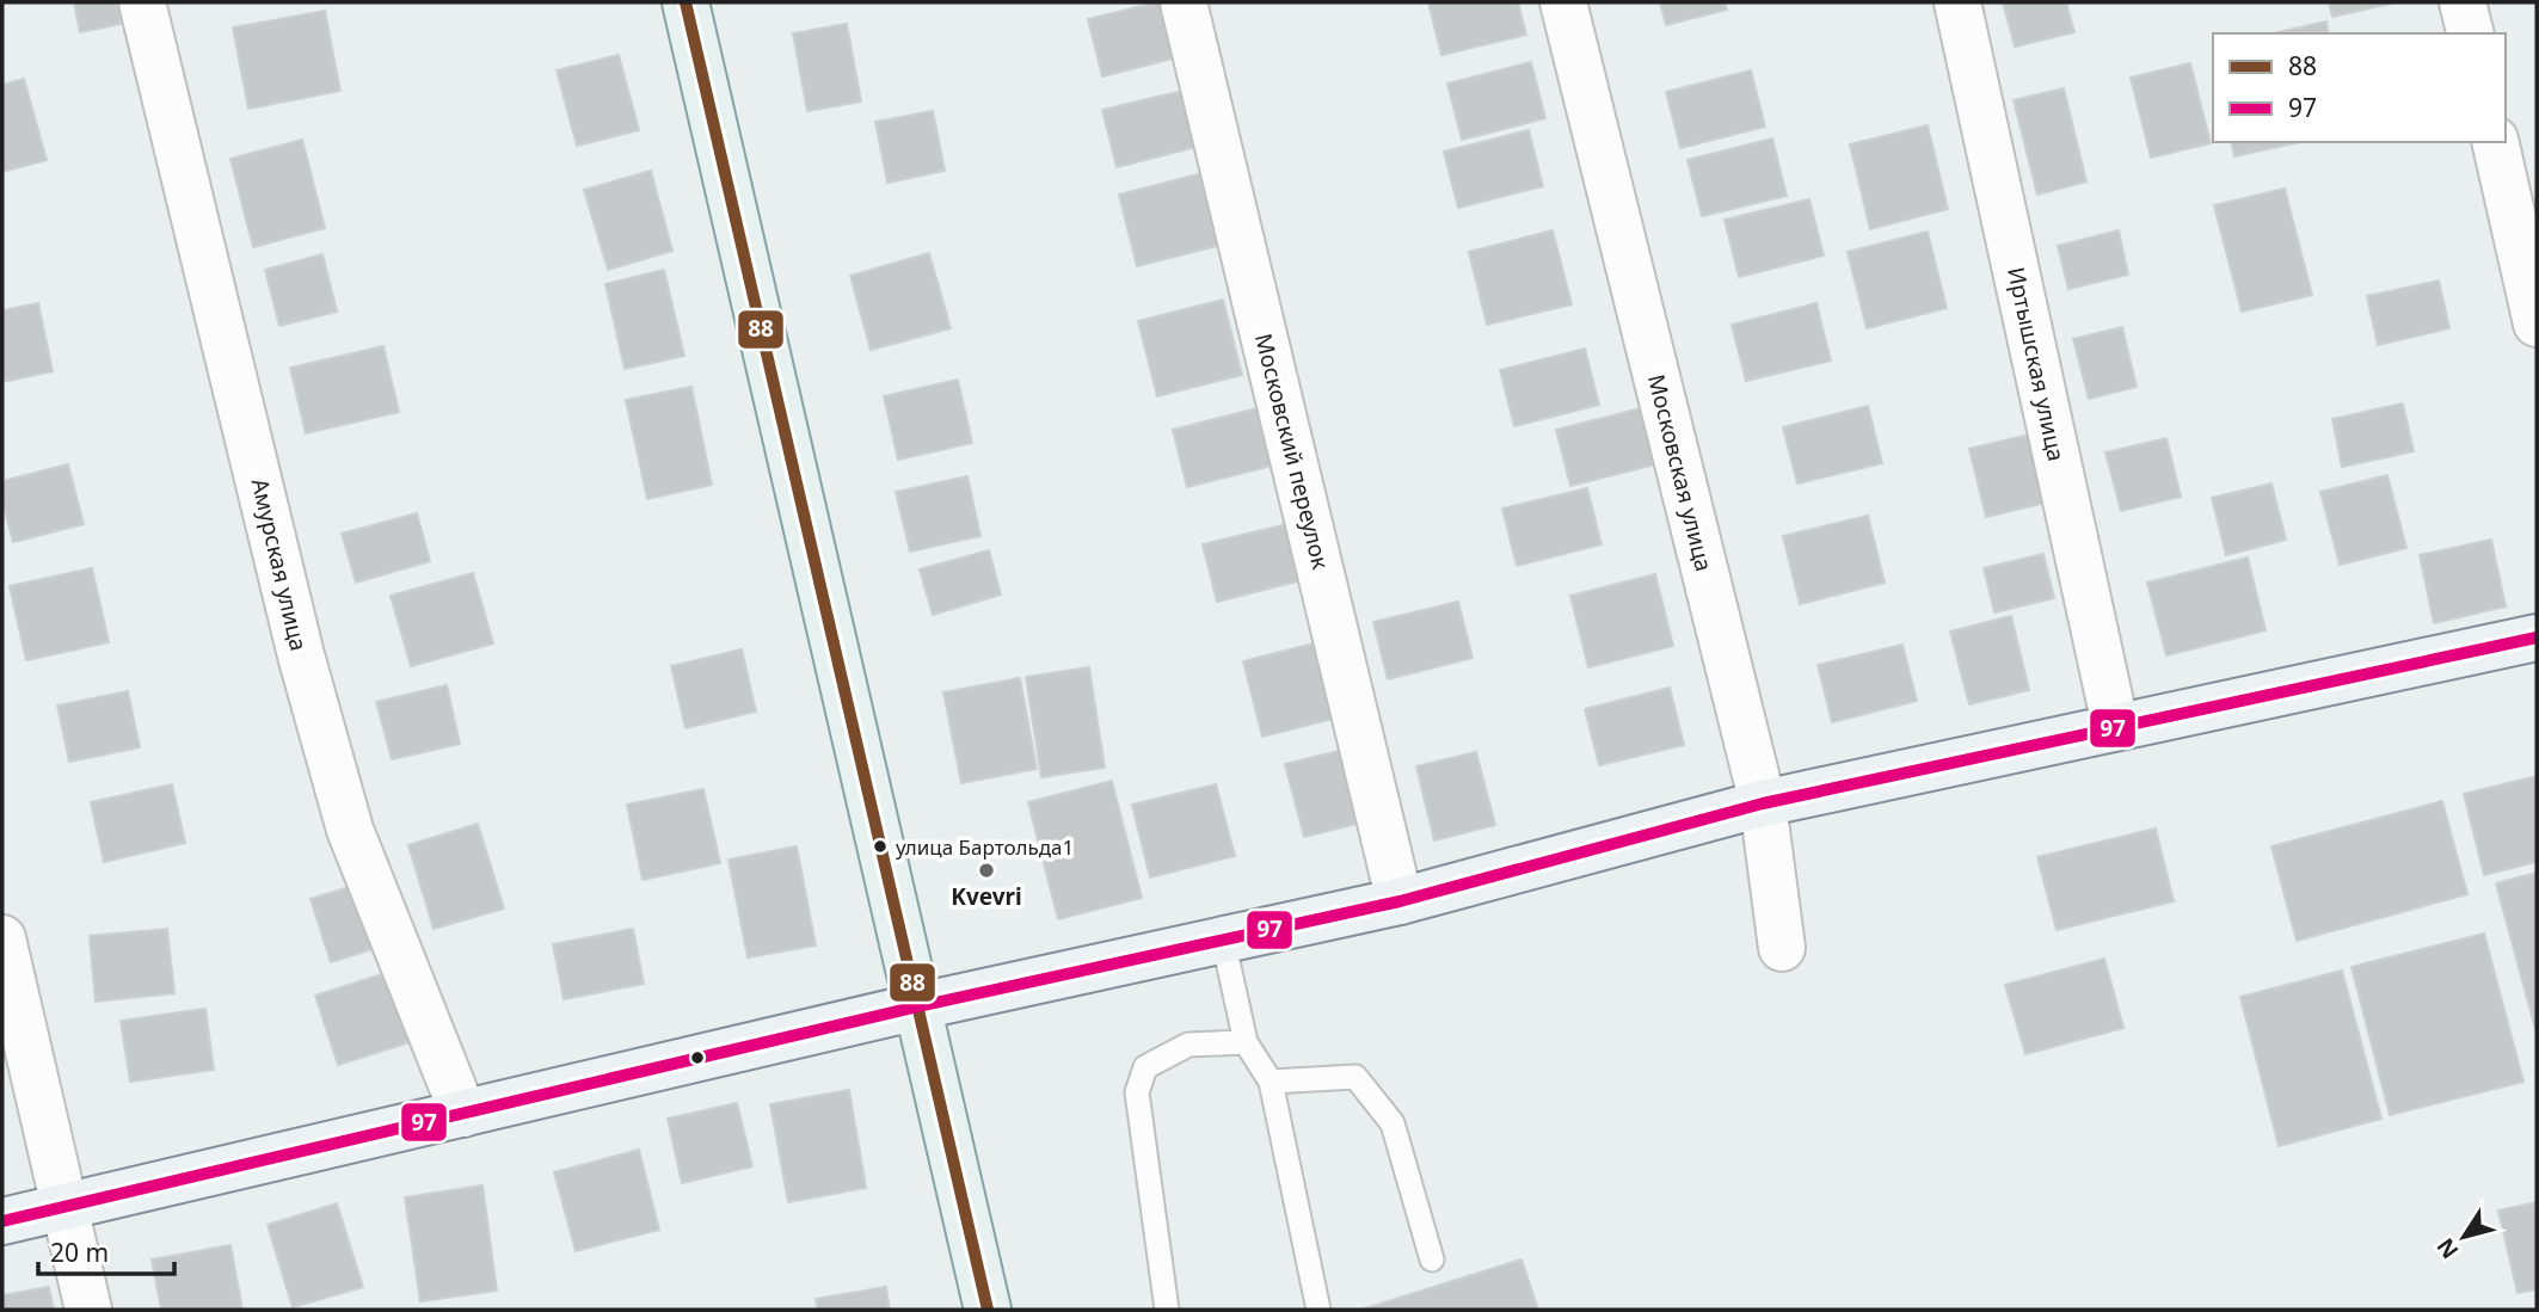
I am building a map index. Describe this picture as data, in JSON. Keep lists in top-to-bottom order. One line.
{"streets":{"street":["Иртышская улица","Московский переулок","Московская улица","Амурская улица"]},"places":["улица Бартольда1","Kvevri"],"lines":["transit line 88","transit line 97"],"legend":["88","97"],"scale_bar":"20 m","north":"bottom left"}
